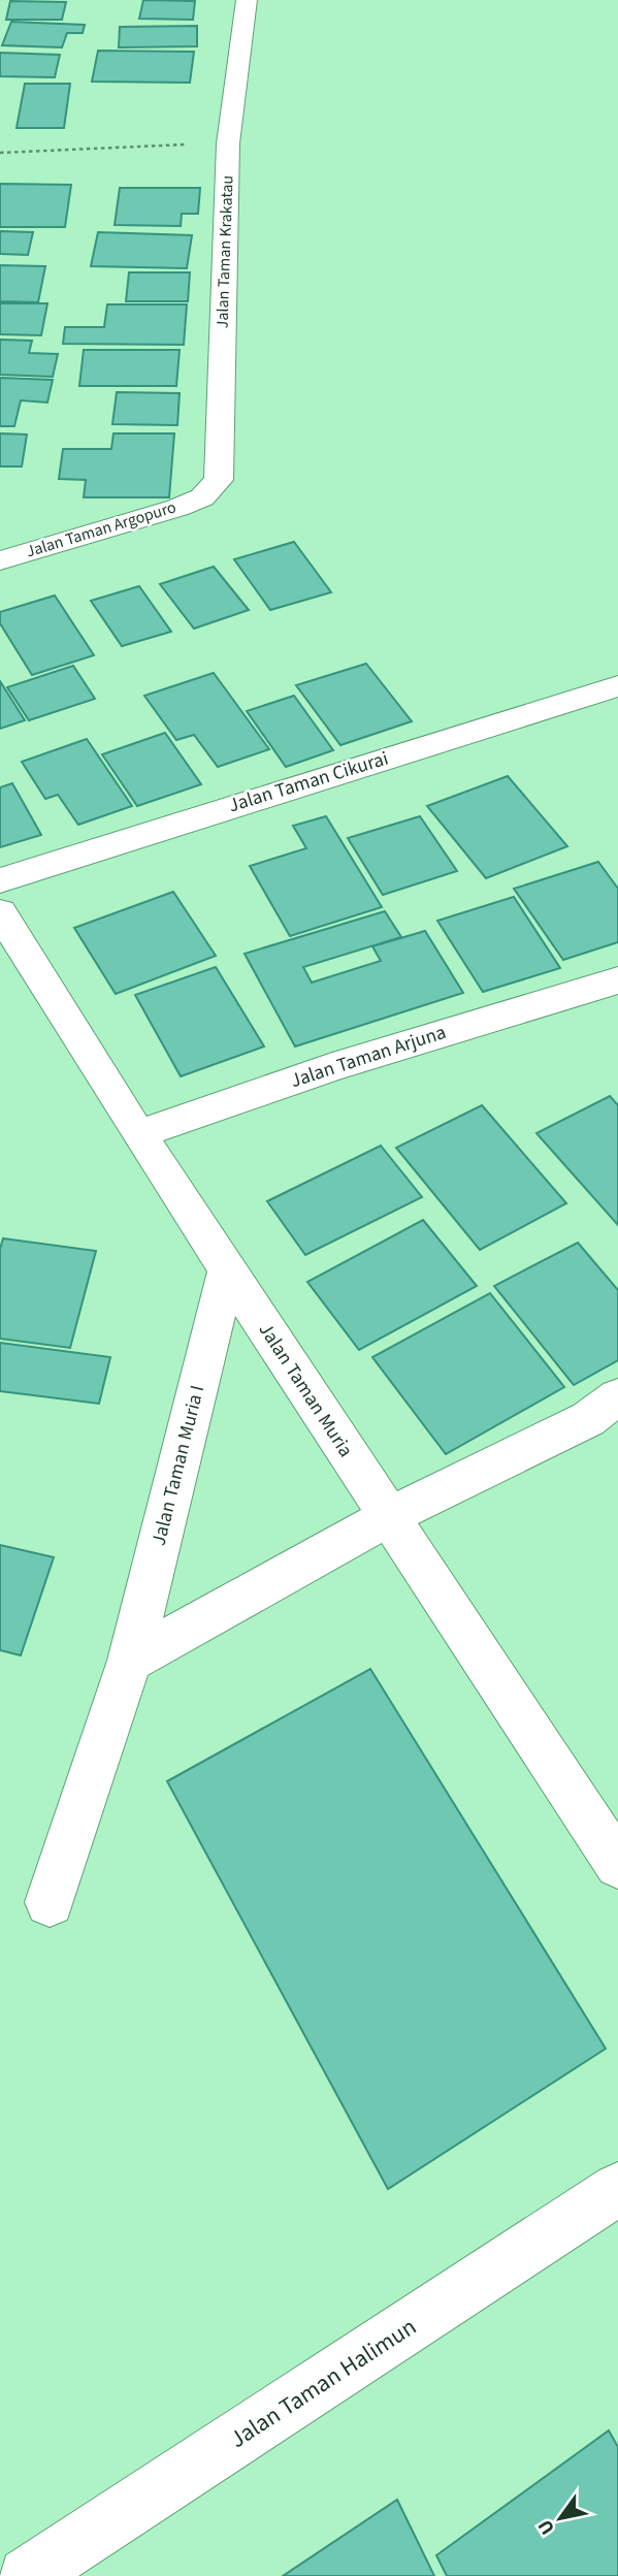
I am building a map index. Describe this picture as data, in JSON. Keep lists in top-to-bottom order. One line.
{"streets":{"street":["Jalan Taman Krakatau","Jalan Taman Argopuro","Jalan Taman Cikurai","Jalan Taman Arjuna","Jalan Taman Muria","Jalan Taman Muria I","Jalan Taman Halimun"]},"crossings":[["Jalan Taman Krakatau","Jalan Taman Argopuro"],["Jalan Taman Arjuna","Jalan Taman Muria"],["Jalan Taman Muria","Jalan Taman Muria I"]],"north":"bottom left"}
